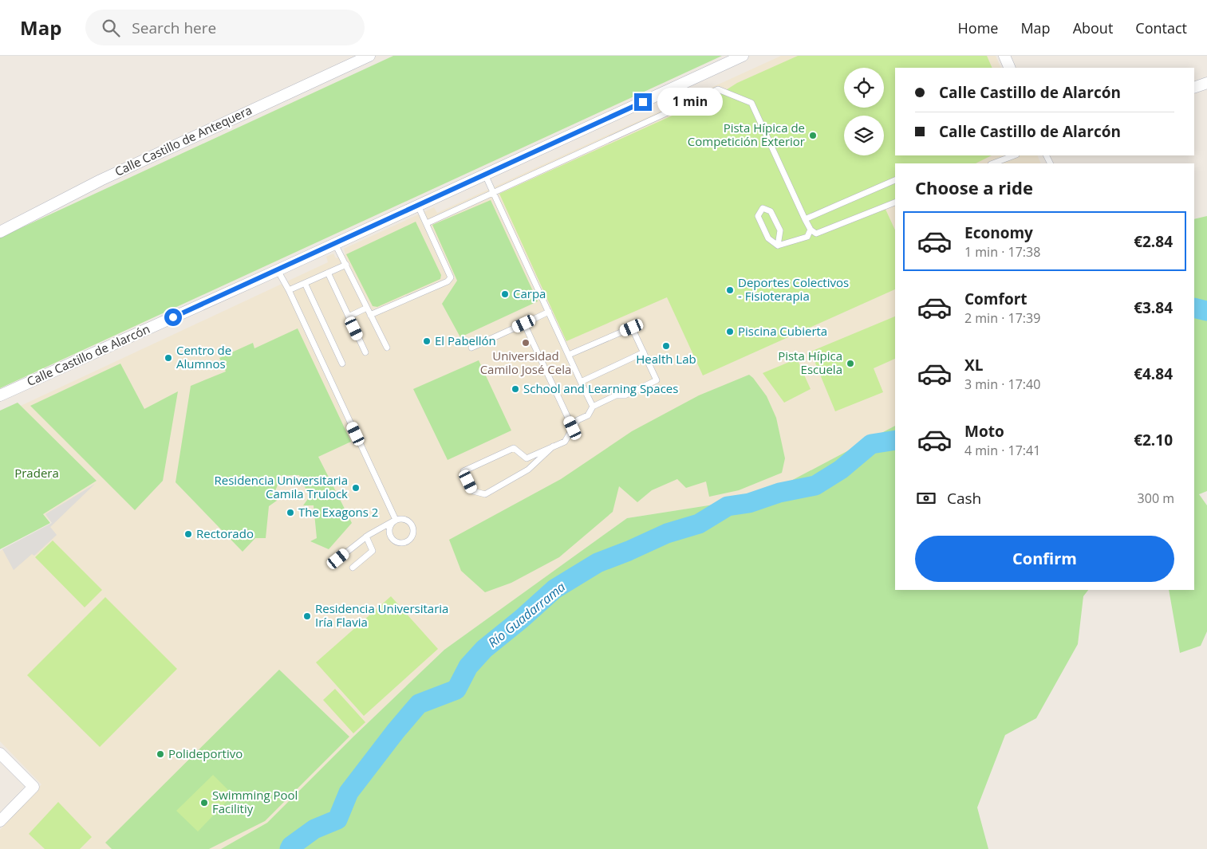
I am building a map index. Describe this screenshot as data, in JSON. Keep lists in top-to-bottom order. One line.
{"streets":{"street":["Calle Castillo de Antequera","Calle Castillo de Alarcón"]},"water":["Río Guadarrama"],"parks":["Pradera"],"places":["Pista Hípica de Competición Exterior","Deportes Colectivos - Fisioterapia","Carpa","Piscina Cubierta","El Pabellón","Universidad Camilo José Cela","Health Lab","Centro de Alumnos","Pista Hípica Escuela","School and Learning Spaces","Residencia Universitaria Camila Trulock","The Exagons 2","Rectorado","Residencia Universitaria Iría Flavia","Polideportivo","Swimming Pool Facilitiy"],"page":{"header":"Map","search":"Search here","nav":["Home","Map","About","Contact"],"banner":["Calle Castillo de Alarcón","Calle Castillo de Alarcón"],"bubble":"1 min","heading":"Choose a ride","list":[{"name":"Economy","note":"1 min · 17:38","value":"€2.84"},{"name":"Comfort","note":"2 min · 17:39","value":"€3.84"},{"name":"XL","note":"3 min · 17:40","value":"€4.84"},{"name":"Moto","note":"4 min · 17:41","value":"€2.10"}],"pay":["Cash","300 m"],"buttons":"Confirm"}}
